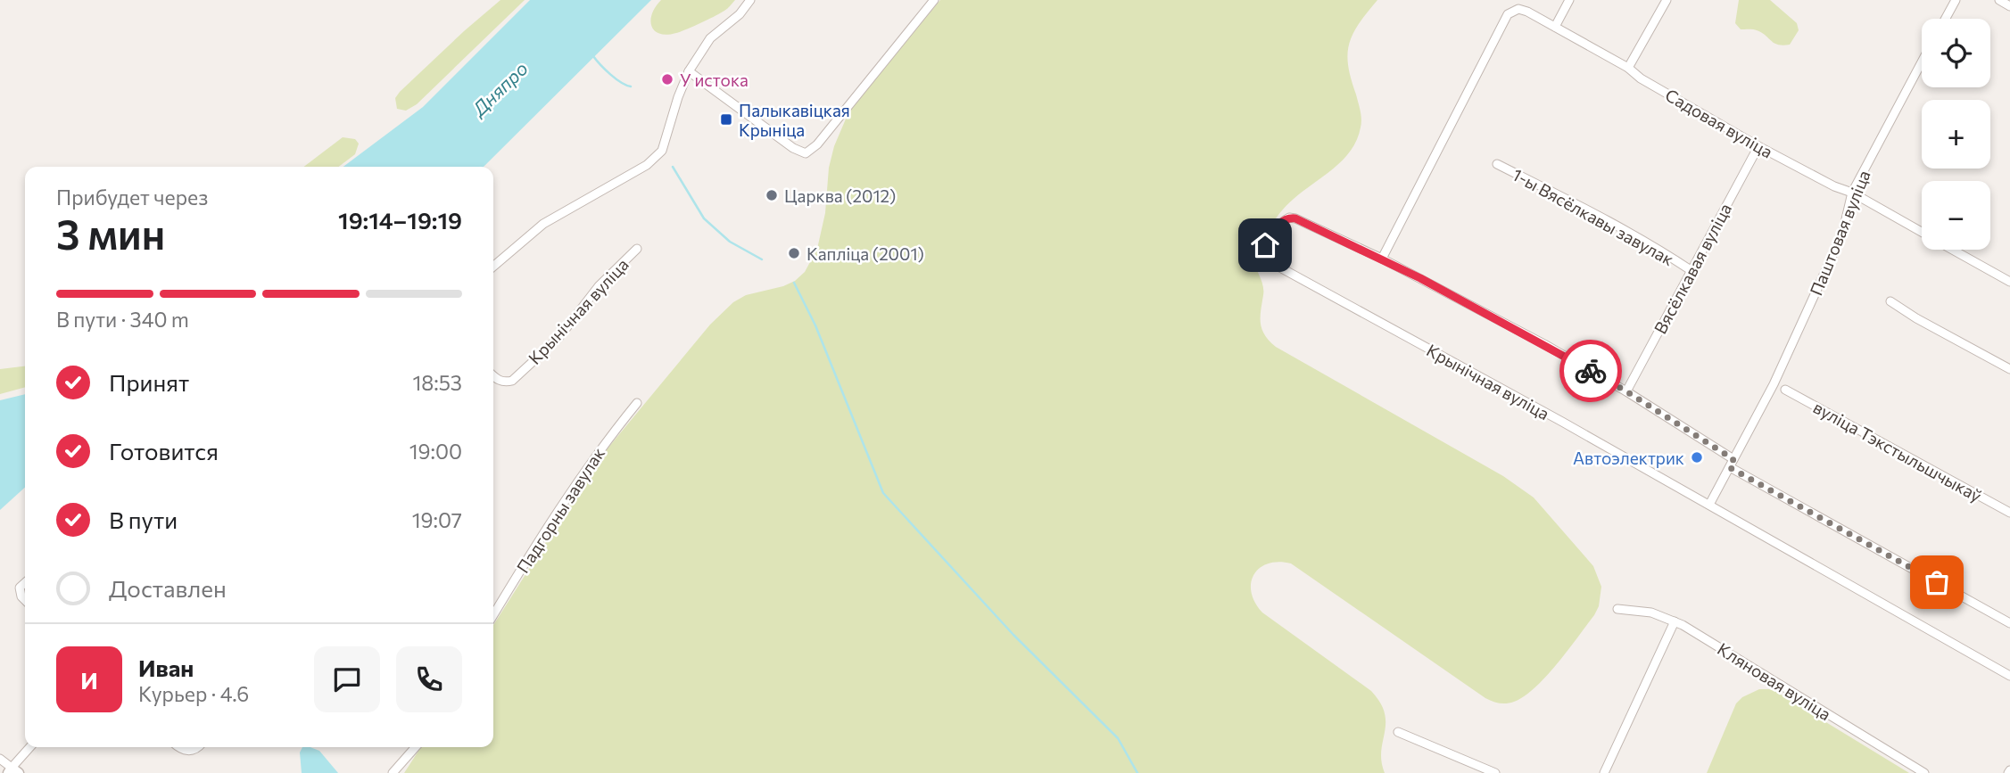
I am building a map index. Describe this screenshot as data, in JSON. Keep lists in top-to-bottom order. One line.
{"streets":{"street":["Садовая вуліца","1-ы Вясёлкавы завулак","Паштовая вуліца","Вясёлкавая вуліца","Крынічная вуліца","вуліца Тэкстыльшчыкаў","Падгорны завулак","Кляновая вуліца"]},"crossings":[["Садовая вуліца","Паштовая вуліца"],["Садовая вуліца","Вясёлкавая вуліца"],["Садовая вуліца","Крынічная вуліца"],["1-ы Вясёлкавы завулак","Вясёлкавая вуліца"],["Паштовая вуліца","Крынічная вуліца"]],"water":["Дняпро"],"places":{"other":["У истока","Царква (2012)","Капліца (2001)","Автоэлектрик"],"transit":["Палыкавіцкая Крыніца"]},"page":{"map_buttons":["+","−"],"heading":["3 мин","Прибудет через","19:14–19:19"],"panel":["Иван","Курьер · 4.6"],"bar":"В пути · 340 m","list":[["Принят","18:53"],["Готовится","19:00"],["В пути","19:07"],"Доставлен"],"round":"И"}}
